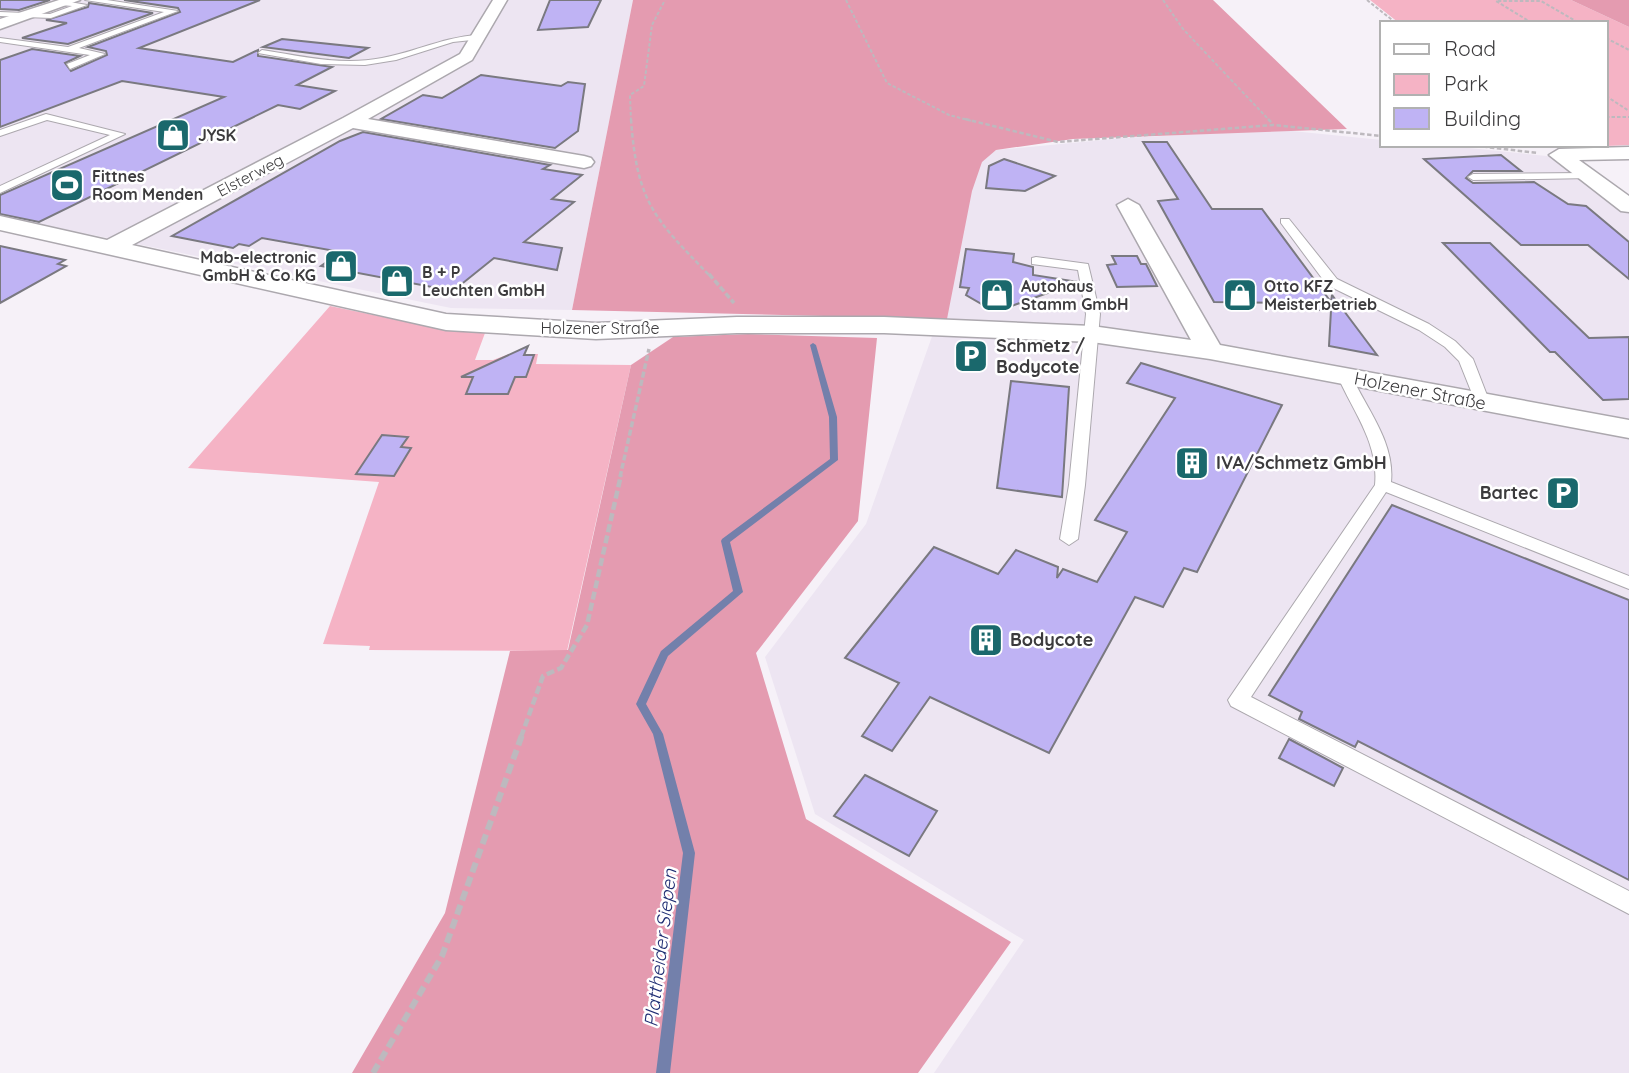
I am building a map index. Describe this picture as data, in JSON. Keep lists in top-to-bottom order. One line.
{"streets":{"street":["Elsterweg","Holzener Straße"]},"crossings":[["Elsterweg","Holzener Straße"]],"water":["Plattheider Siepen"],"places":{"shop":["JYSK","Mab-electronic GmbH & Co KG","B + P Leuchten GmbH","Autohaus Stamm GmbH","Otto KFZ Meisterbetrieb"],"sports":["Fittnes Room Menden"],"parking":["Schmetz / Bodycote","Bartec"],"building":["IVA/Schmetz GmbH","Bodycote"]},"legend":["Road","Park","Building"]}
